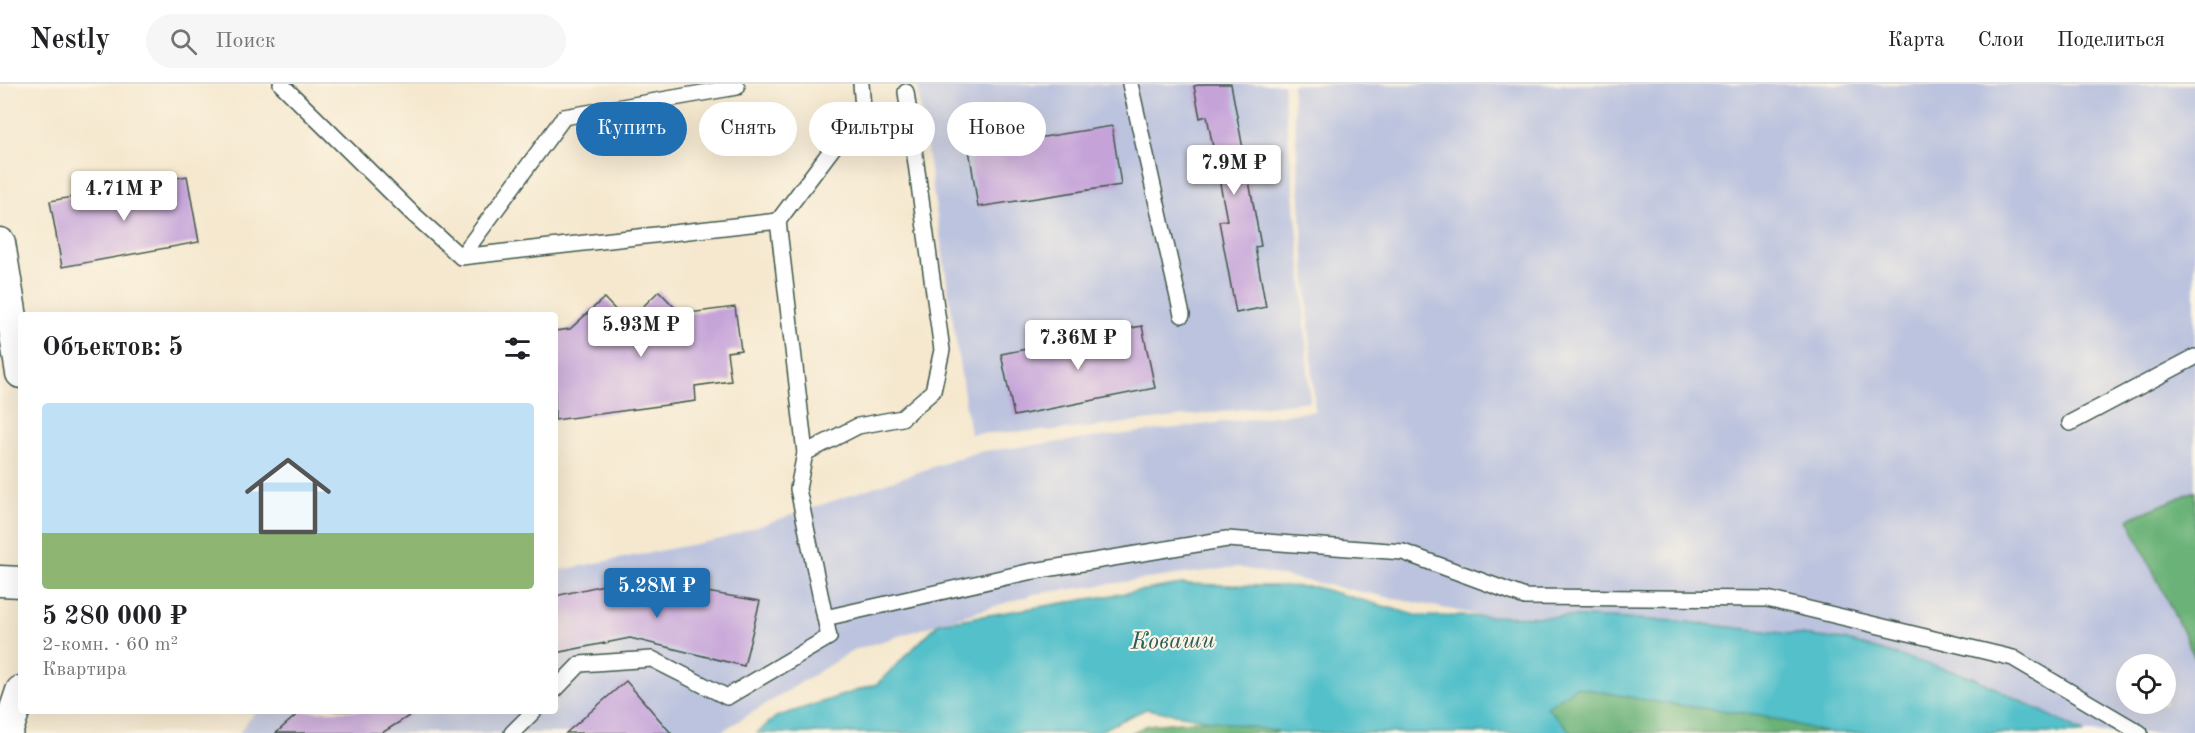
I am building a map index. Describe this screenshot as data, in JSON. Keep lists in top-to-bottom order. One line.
{"water":["Коваши"],"page":{"header":"Nestly","search":"Поиск","nav":["Карта","Слои","Поделиться"],"chip":["Купить","Снять","Фильтры","Новое"],"price":["7.9M ₽","4.71M ₽","5.93M ₽","7.36M ₽","5.28M ₽"],"heading":"Объектов: 5","list":[{"name":"5 280 000 ₽","note":"2-комн. · 60 m² · Квартира"}]}}
